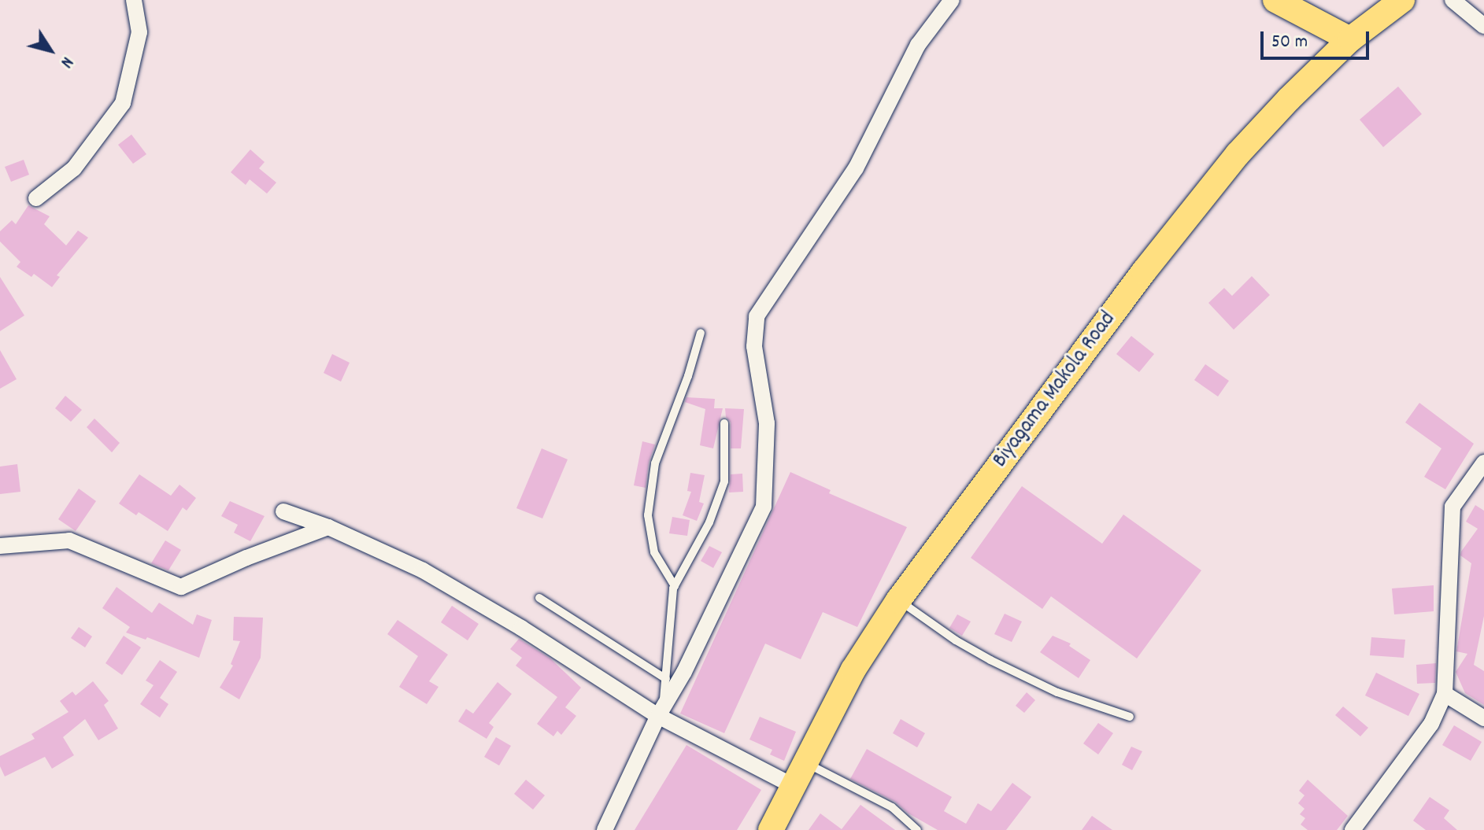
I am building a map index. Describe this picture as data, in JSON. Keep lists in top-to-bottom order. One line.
{"streets":{"main road":["Biyagama Makola Road"]},"scale_bar":"50 m","north":"bottom right"}
